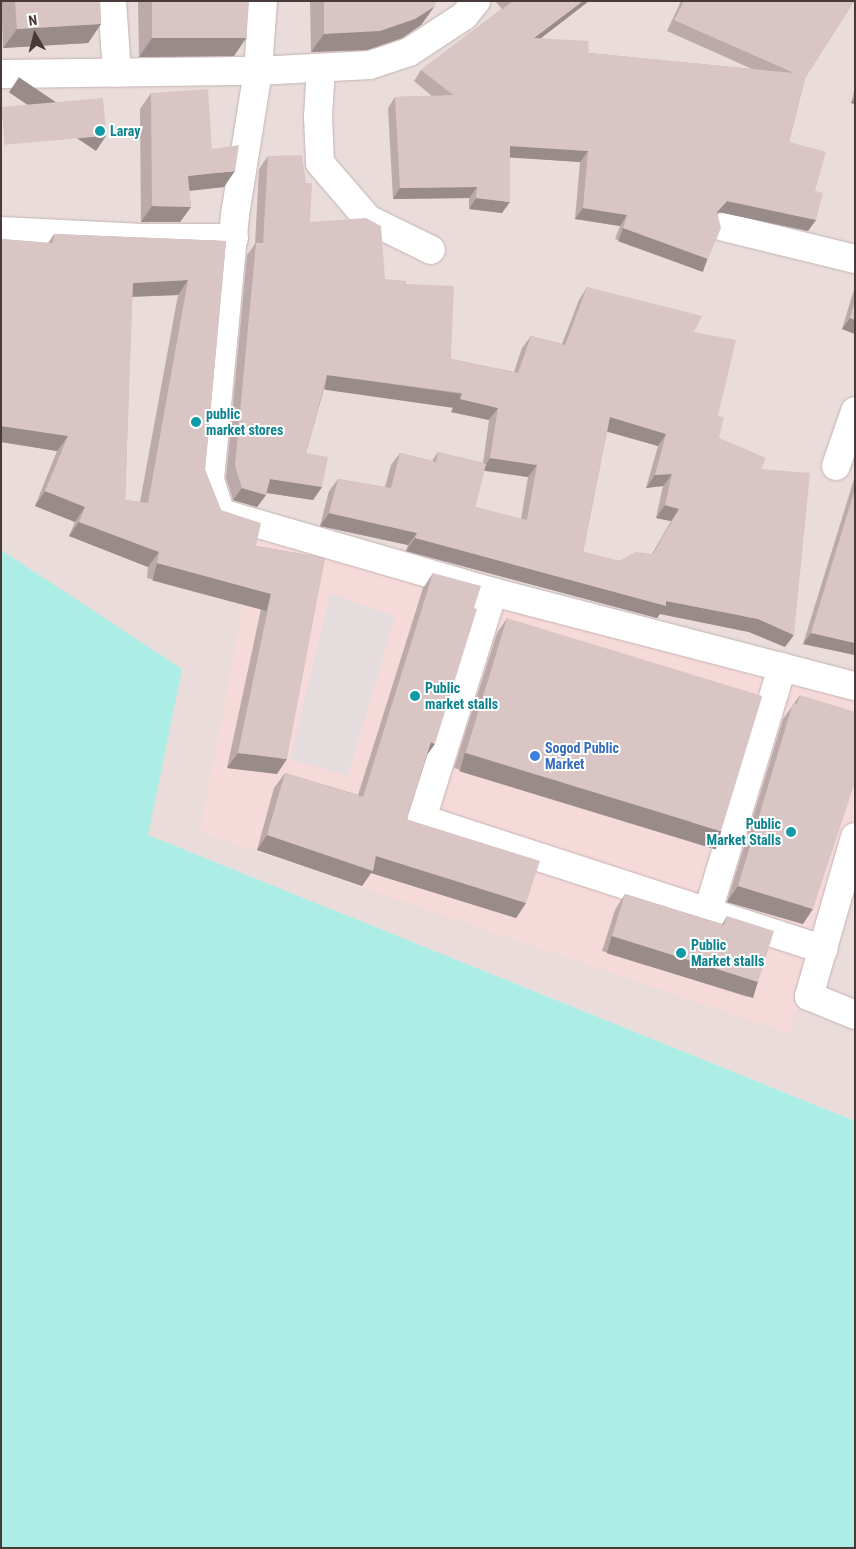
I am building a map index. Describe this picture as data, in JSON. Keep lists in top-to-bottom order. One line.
{"places":["Laray","public market stores","Public market stalls","Sogod Public Market","Public Market Stalls","Public Market stalls"],"north":"top"}
